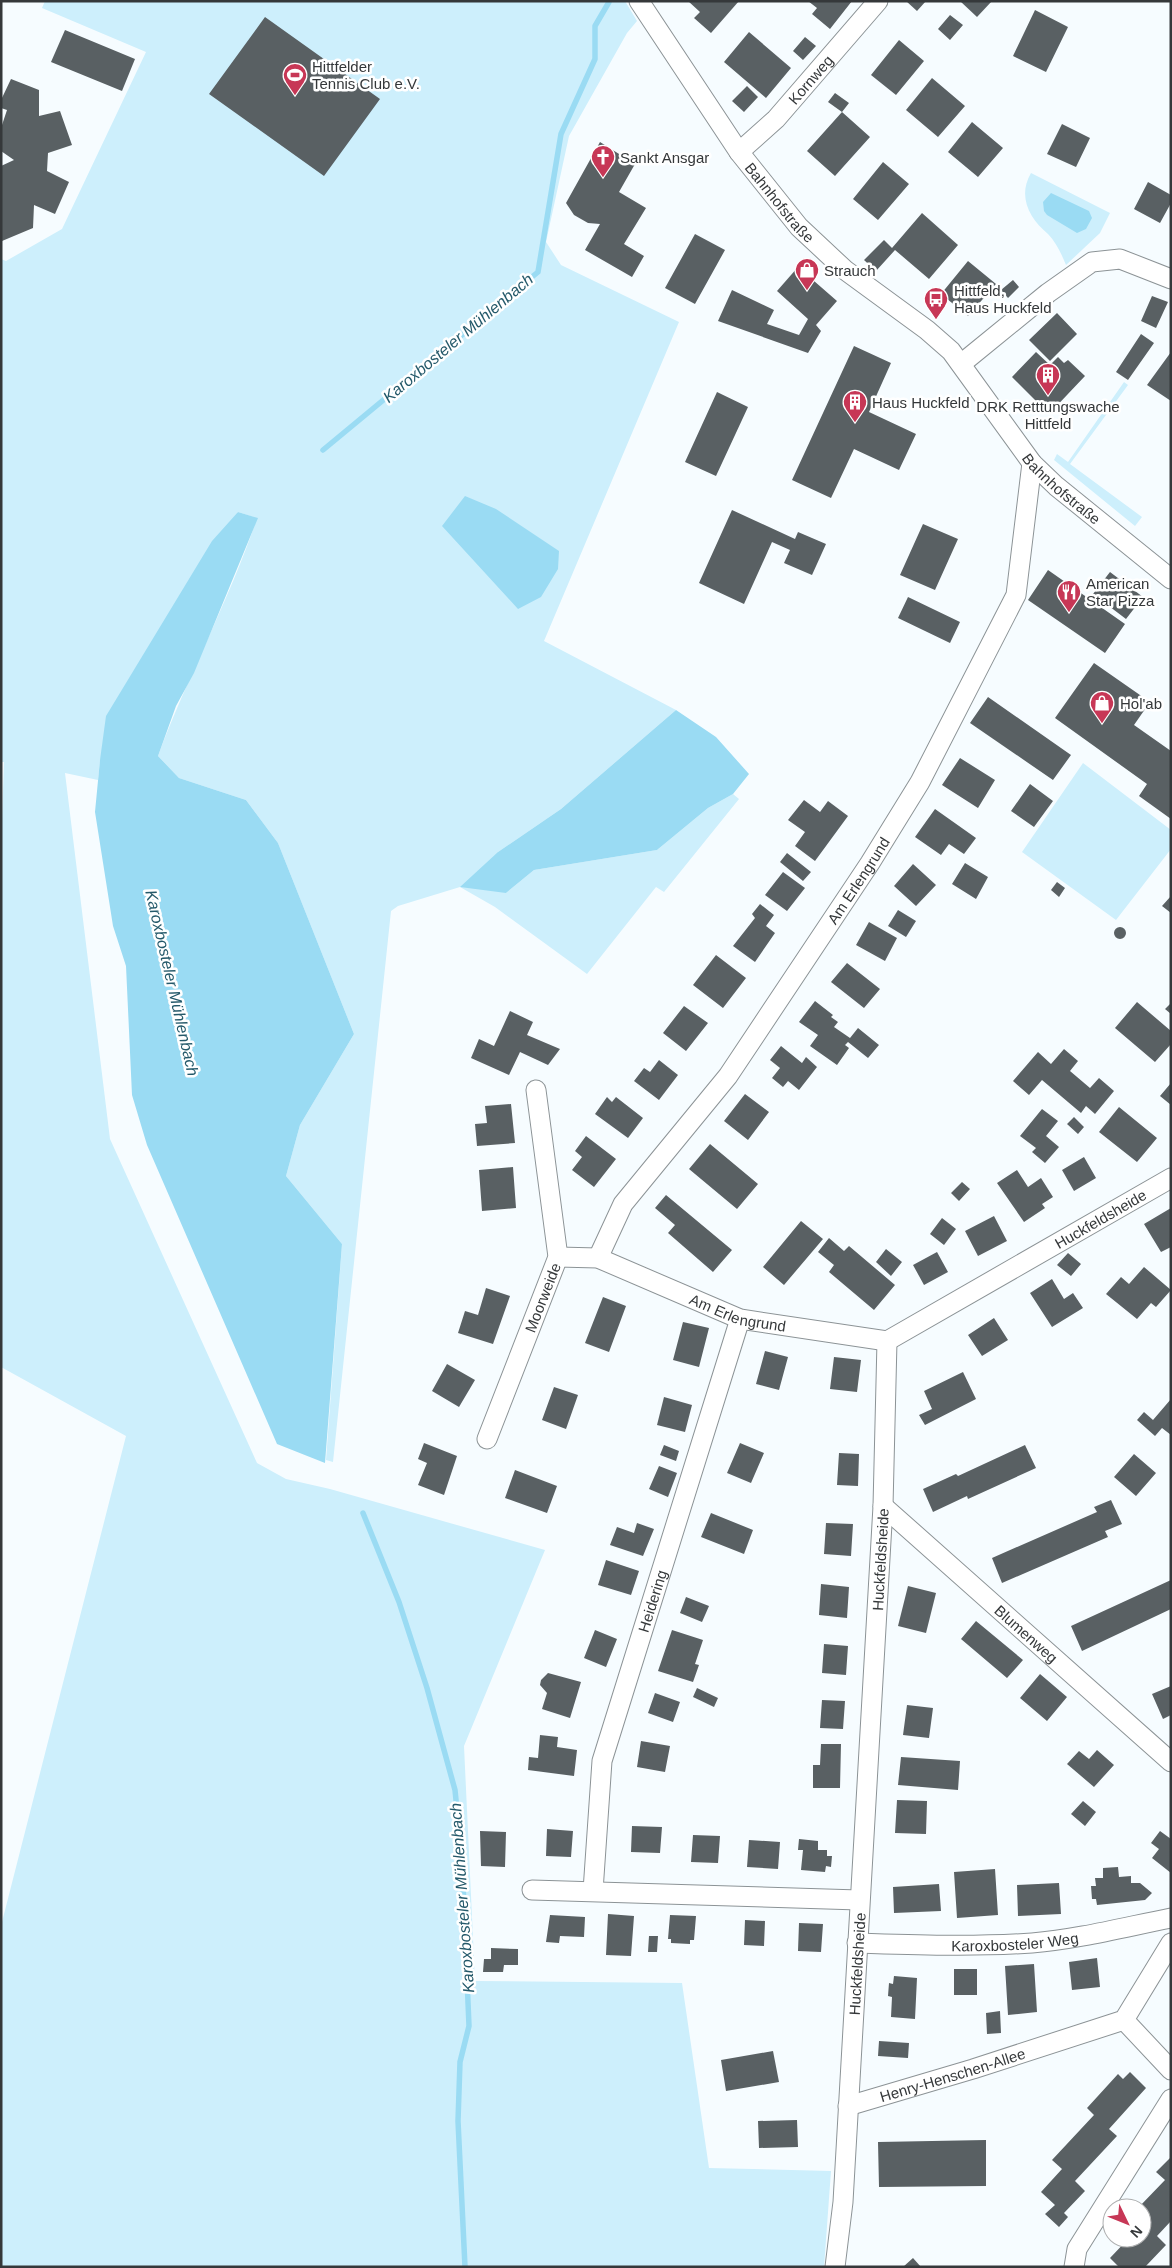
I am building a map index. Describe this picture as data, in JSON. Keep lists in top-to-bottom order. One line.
{"streets":{"street":["Kornweg","Bahnhofstraße","Am Erlengrund","Huckfeldsheide","Moorweide","Heidering","Blumenweg","Karoxbosteler Weg","Henry-Henschen-Allee"]},"crossings":[["Kornweg","Bahnhofstraße"],["Bahnhofstraße","Am Erlengrund"],["Am Erlengrund","Huckfeldsheide"],["Am Erlengrund","Moorweide"],["Am Erlengrund","Heidering"],["Huckfeldsheide","Blumenweg"],["Huckfeldsheide","Karoxbosteler Weg"],["Huckfeldsheide","Henry-Henschen-Allee"]],"water":["Karoxbosteler Mühlenbach"],"places":{"sports":["Hittfelder Tennis Club e.V."],"church":["Sankt Ansgar"],"shop":["Strauch","Hol'ab"],"bus stop":["Hittfeld, Haus Huckfeld"],"building":["DRK Retttungswache Hittfeld","Haus Huckfeld"],"restaurant":["American Star Pizza"]},"north":"bottom right"}
